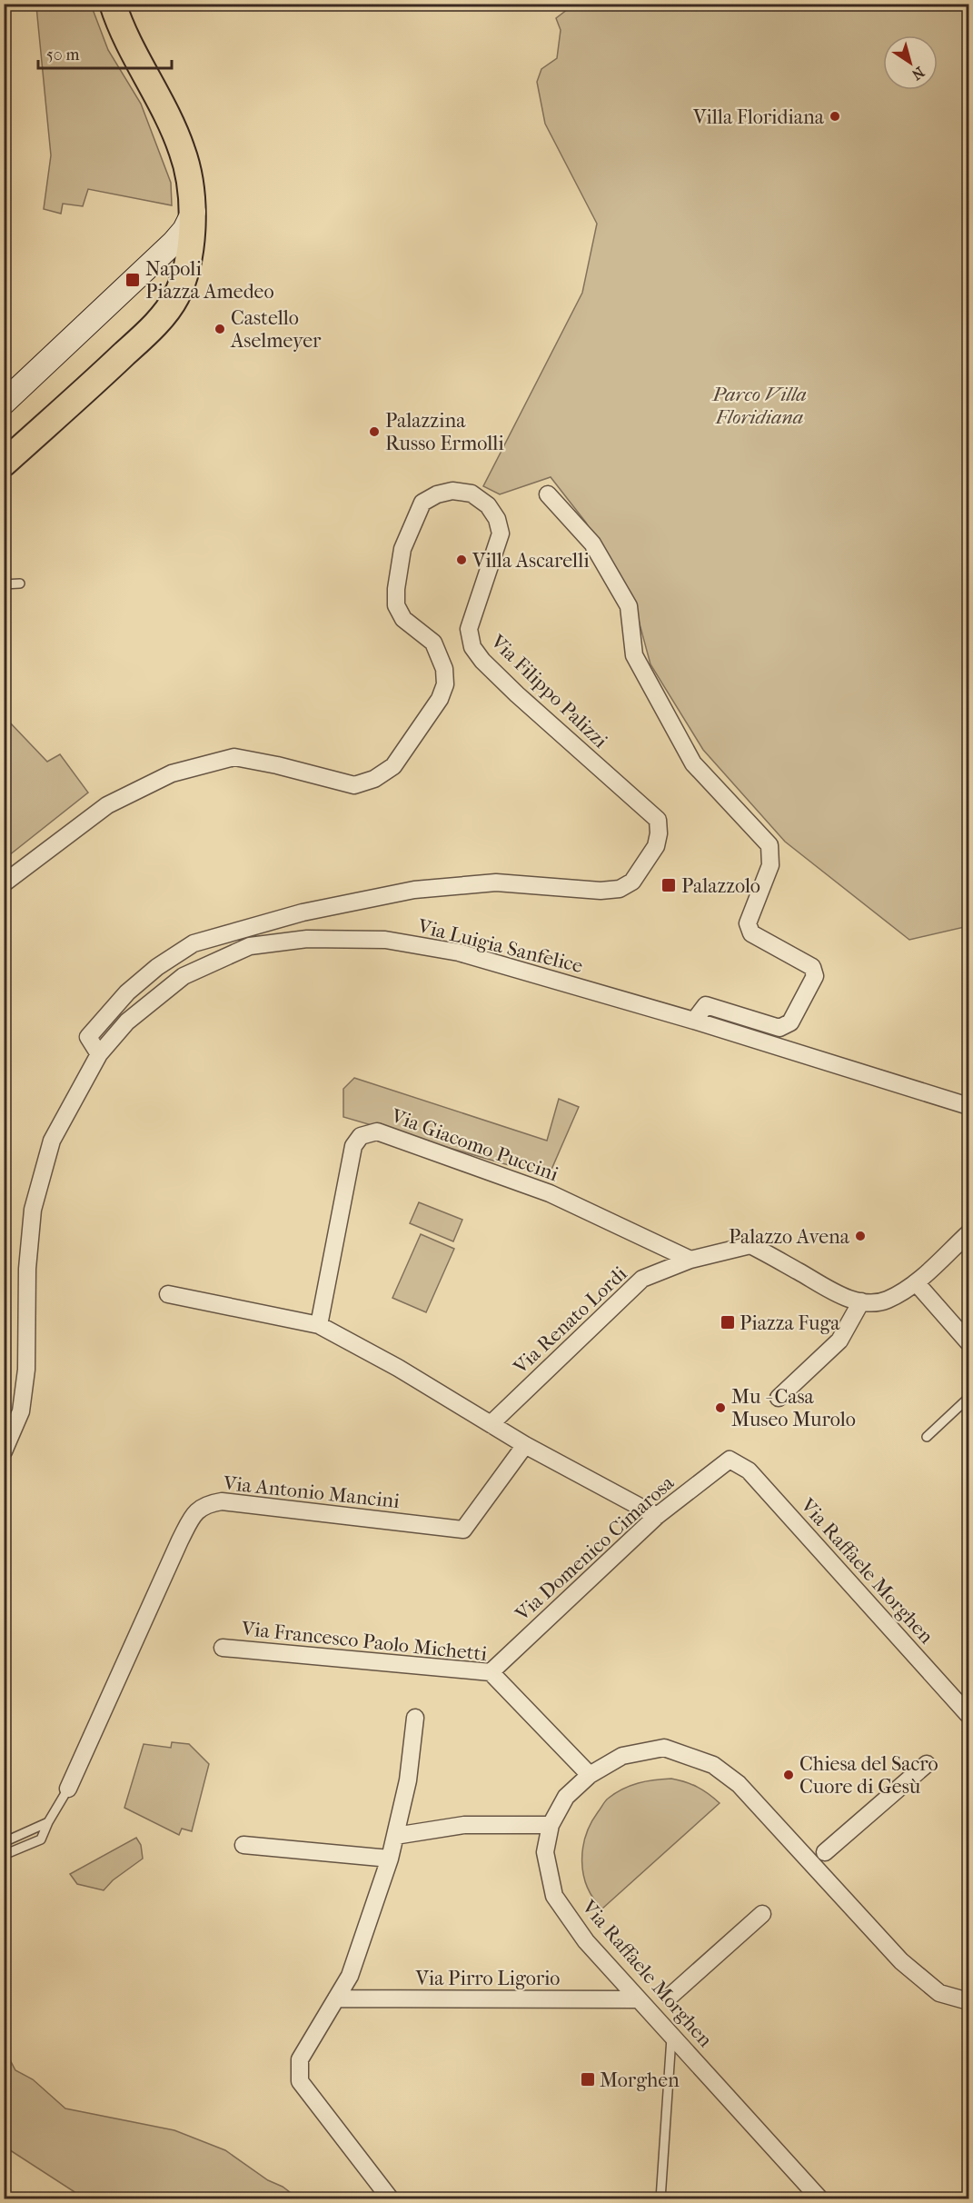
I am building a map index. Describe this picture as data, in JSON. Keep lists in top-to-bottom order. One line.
{"streets":{"street":["Via Filippo Palizzi","Via Luigia Sanfelice","Via Giacomo Puccini","Via Renato Lordi","Via Antonio Mancini","Via Domenico Cimarosa","Via Raffaele Morghen","Via Francesco Paolo Michetti","Via Pirro Ligorio"]},"crossings":[["Via Filippo Palizzi","Via Luigia Sanfelice"],["Via Giacomo Puccini","Via Renato Lordi"],["Via Domenico Cimarosa","Via Raffaele Morghen"],["Via Domenico Cimarosa","Via Francesco Paolo Michetti"],["Via Raffaele Morghen","Via Francesco Paolo Michetti"],["Via Raffaele Morghen","Via Pirro Ligorio"]],"parks":["Parco Villa Floridiana"],"places":{"other":["Villa Floridiana","Castello Aselmeyer","Palazzina Russo Ermolli","Villa Ascarelli","Palazzo Avena","Mu - Casa Museo Murolo","Chiesa del Sacro Cuore di Gesù"],"transit":["Napoli Piazza Amedeo","Palazzolo","Piazza Fuga","Morghen"]},"scale_bar":"50 m","north":"bottom right"}
